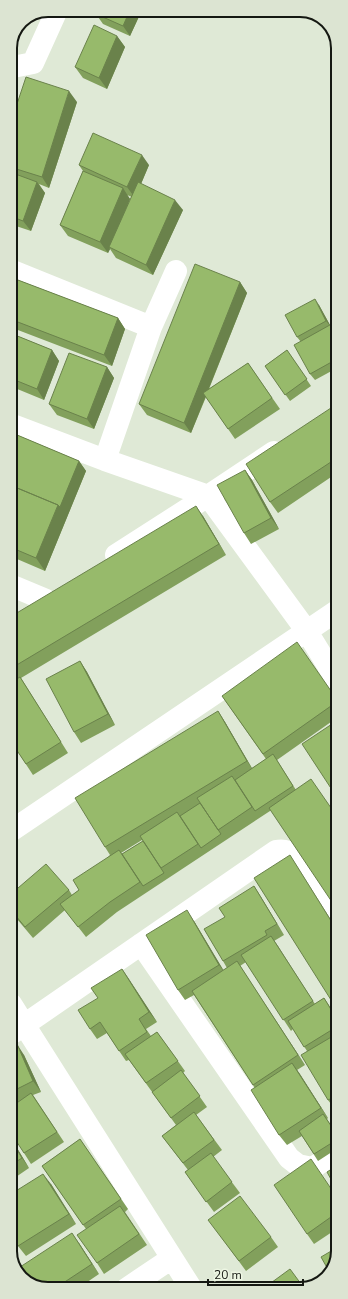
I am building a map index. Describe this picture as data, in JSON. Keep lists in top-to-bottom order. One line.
{"scale_bar":"20 m"}
